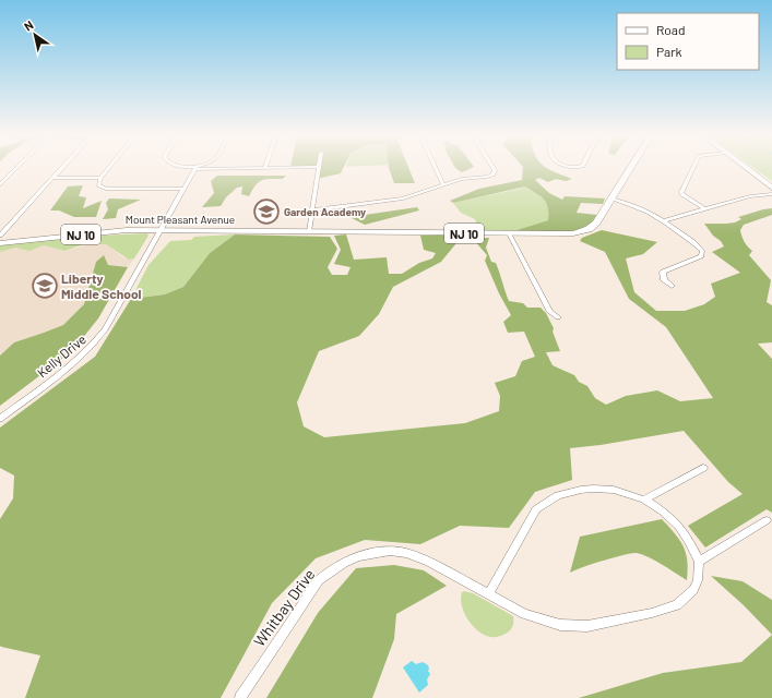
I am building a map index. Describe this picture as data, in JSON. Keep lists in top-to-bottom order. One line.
{"streets":{"main road":["Mount Pleasant Avenue","NJ 10"],"street":["Kelly Drive","Whitbay Drive"]},"crossings":[["Mount Pleasant Avenue","Kelly Drive"]],"places":{"school or university":["Garden Academy","Liberty Middle School"]},"legend":["Road","Park"],"north":"top left"}
